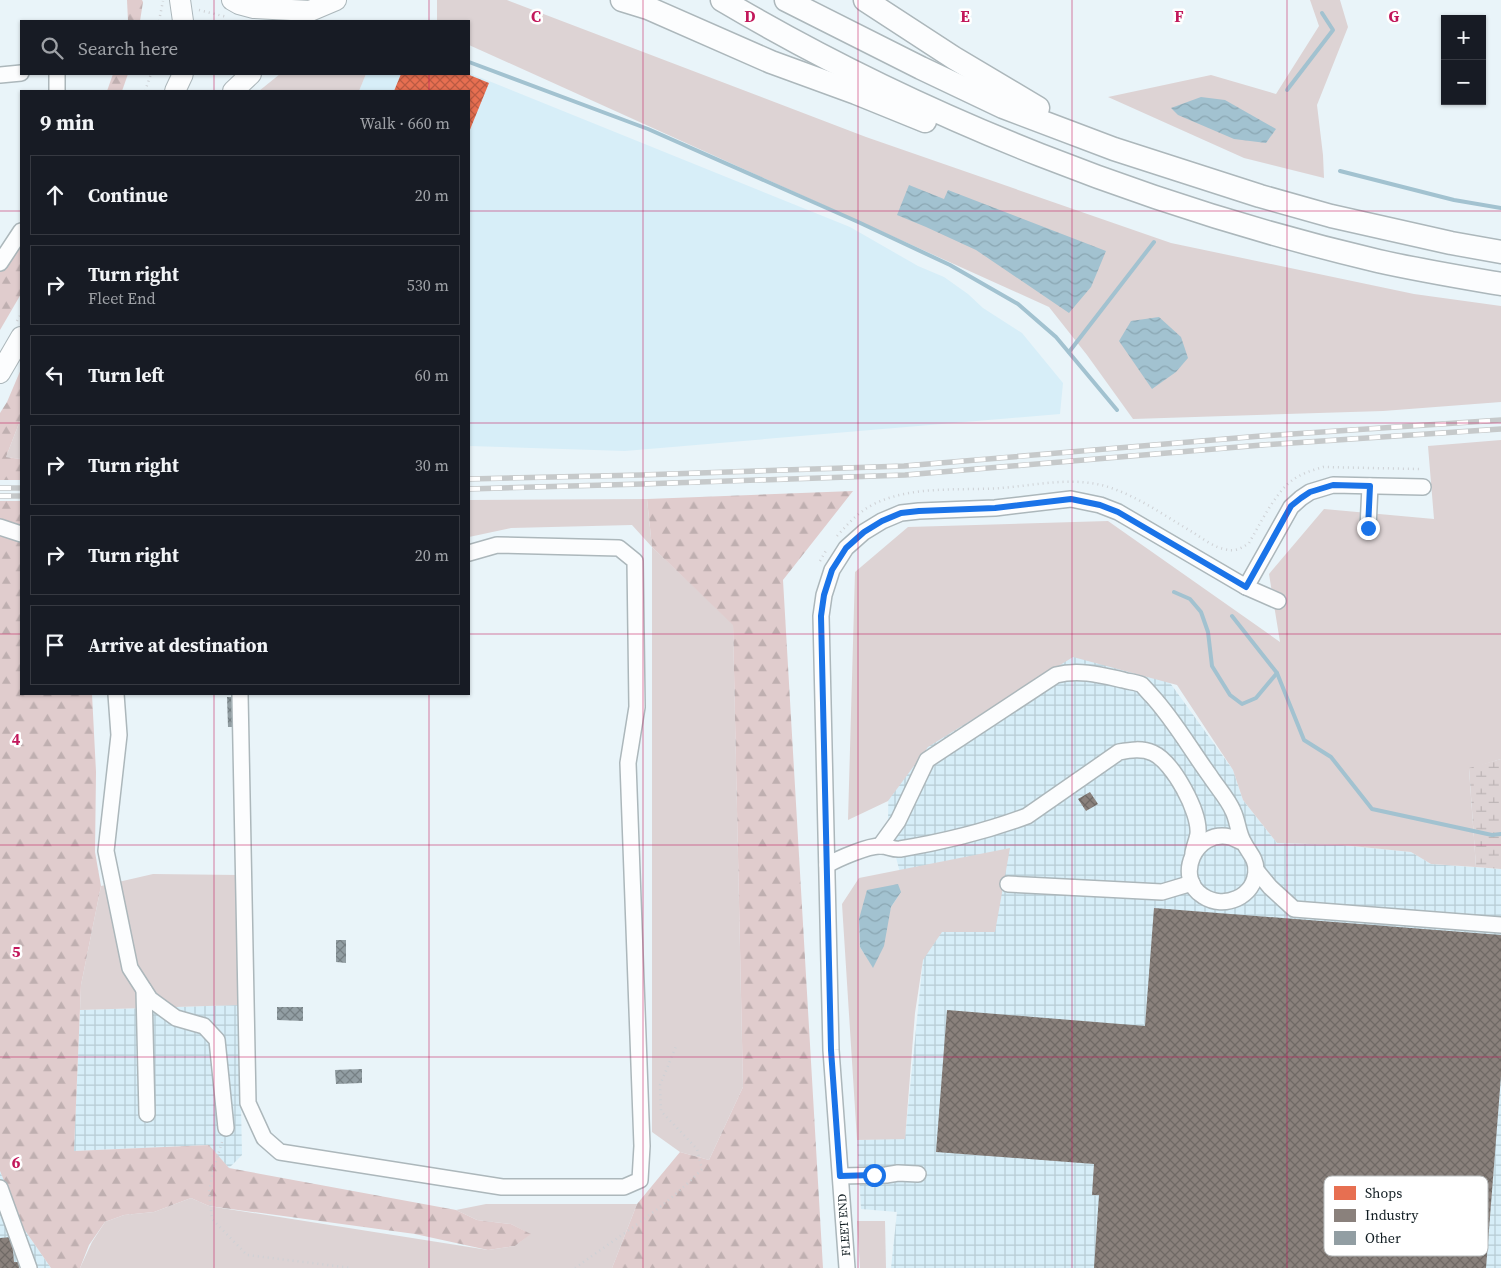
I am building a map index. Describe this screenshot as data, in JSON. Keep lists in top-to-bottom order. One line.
{"streets":{"street":["FLEET END"]},"legend":["Shops","Industry","Other"],"page":{"map_buttons":["+","−"],"search":"Search here","heading":["9 min","Walk · 660 m"],"list":[["Continue","20 m"],["Turn right","Fleet End","530 m"],["Turn left","60 m"],["Turn right","30 m"],["Turn right","20 m"],"Arrive at destination"]},"grid":{"columns":["C","D","E","F","G"],"rows":["4","5","6"]}}
